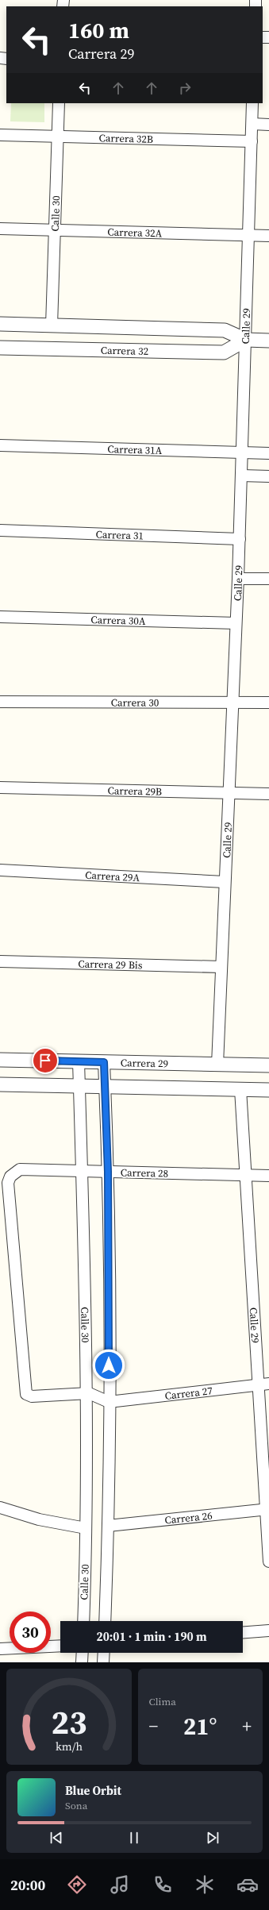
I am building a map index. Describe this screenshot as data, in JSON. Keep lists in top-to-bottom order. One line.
{"streets":{"street":["Carrera 32B","Calle 30","Carrera 32A","Calle 29","Carrera 32","Carrera 31A","Carrera 31","Carrera 30A","Carrera 30","Carrera 29B","Carrera 29A","Carrera 29 Bis","Carrera 29","Carrera 28","Carrera 27","Carrera 26"]},"crossings":[["Carrera 32B","Calle 30"],["Carrera 32B","Calle 29"],["Calle 30","Carrera 32A"],["Calle 30","Carrera 29"],["Calle 30","Carrera 28"],["Carrera 32A","Calle 29"],["Calle 29","Carrera 32"],["Calle 29","Carrera 31A"],["Calle 29","Carrera 31"],["Calle 29","Carrera 30A"],["Calle 29","Carrera 30"],["Calle 29","Carrera 29B"],["Calle 29","Carrera 29A"],["Calle 29","Carrera 29 Bis"],["Calle 29","Carrera 29"],["Calle 29","Carrera 28"],["Calle 29","Carrera 27"],["Calle 29","Carrera 26"]],"page":{"turn":["160 m","Carrera 29"],"limit":"30","trip":"20:01 · 1 min · 190 m","tile":"Clima","heat":["−","21°","+"],"song":["Blue Orbit","Sona"],"tabs":"20:00","gauge":["23","km/h"]}}
